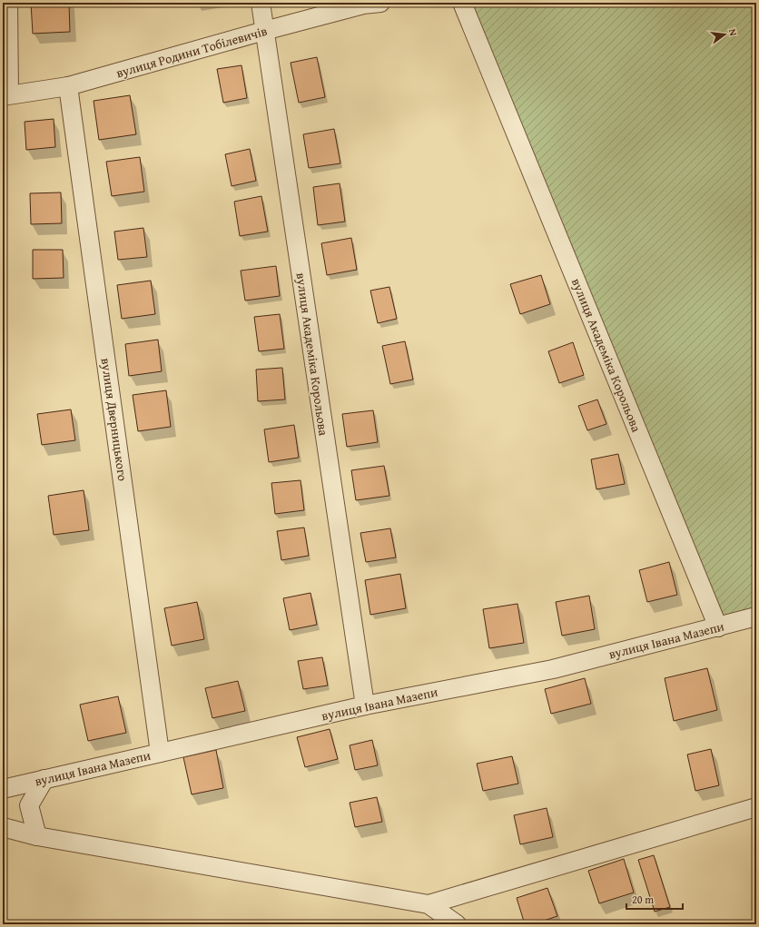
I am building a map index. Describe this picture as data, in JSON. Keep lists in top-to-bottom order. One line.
{"streets":{"street":["вулиця Родини Тобілевичів","вулиця Академіка Корольова","вулиця Дверницького","вулиця Івана Мазепи"]},"crossings":[["вулиця Родини Тобілевичів","вулиця Академіка Корольова"],["вулиця Родини Тобілевичів","вулиця Дверницького"],["вулиця Академіка Корольова","вулиця Івана Мазепи"],["вулиця Дверницького","вулиця Івана Мазепи"]],"scale_bar":"20 m","north":"right"}
